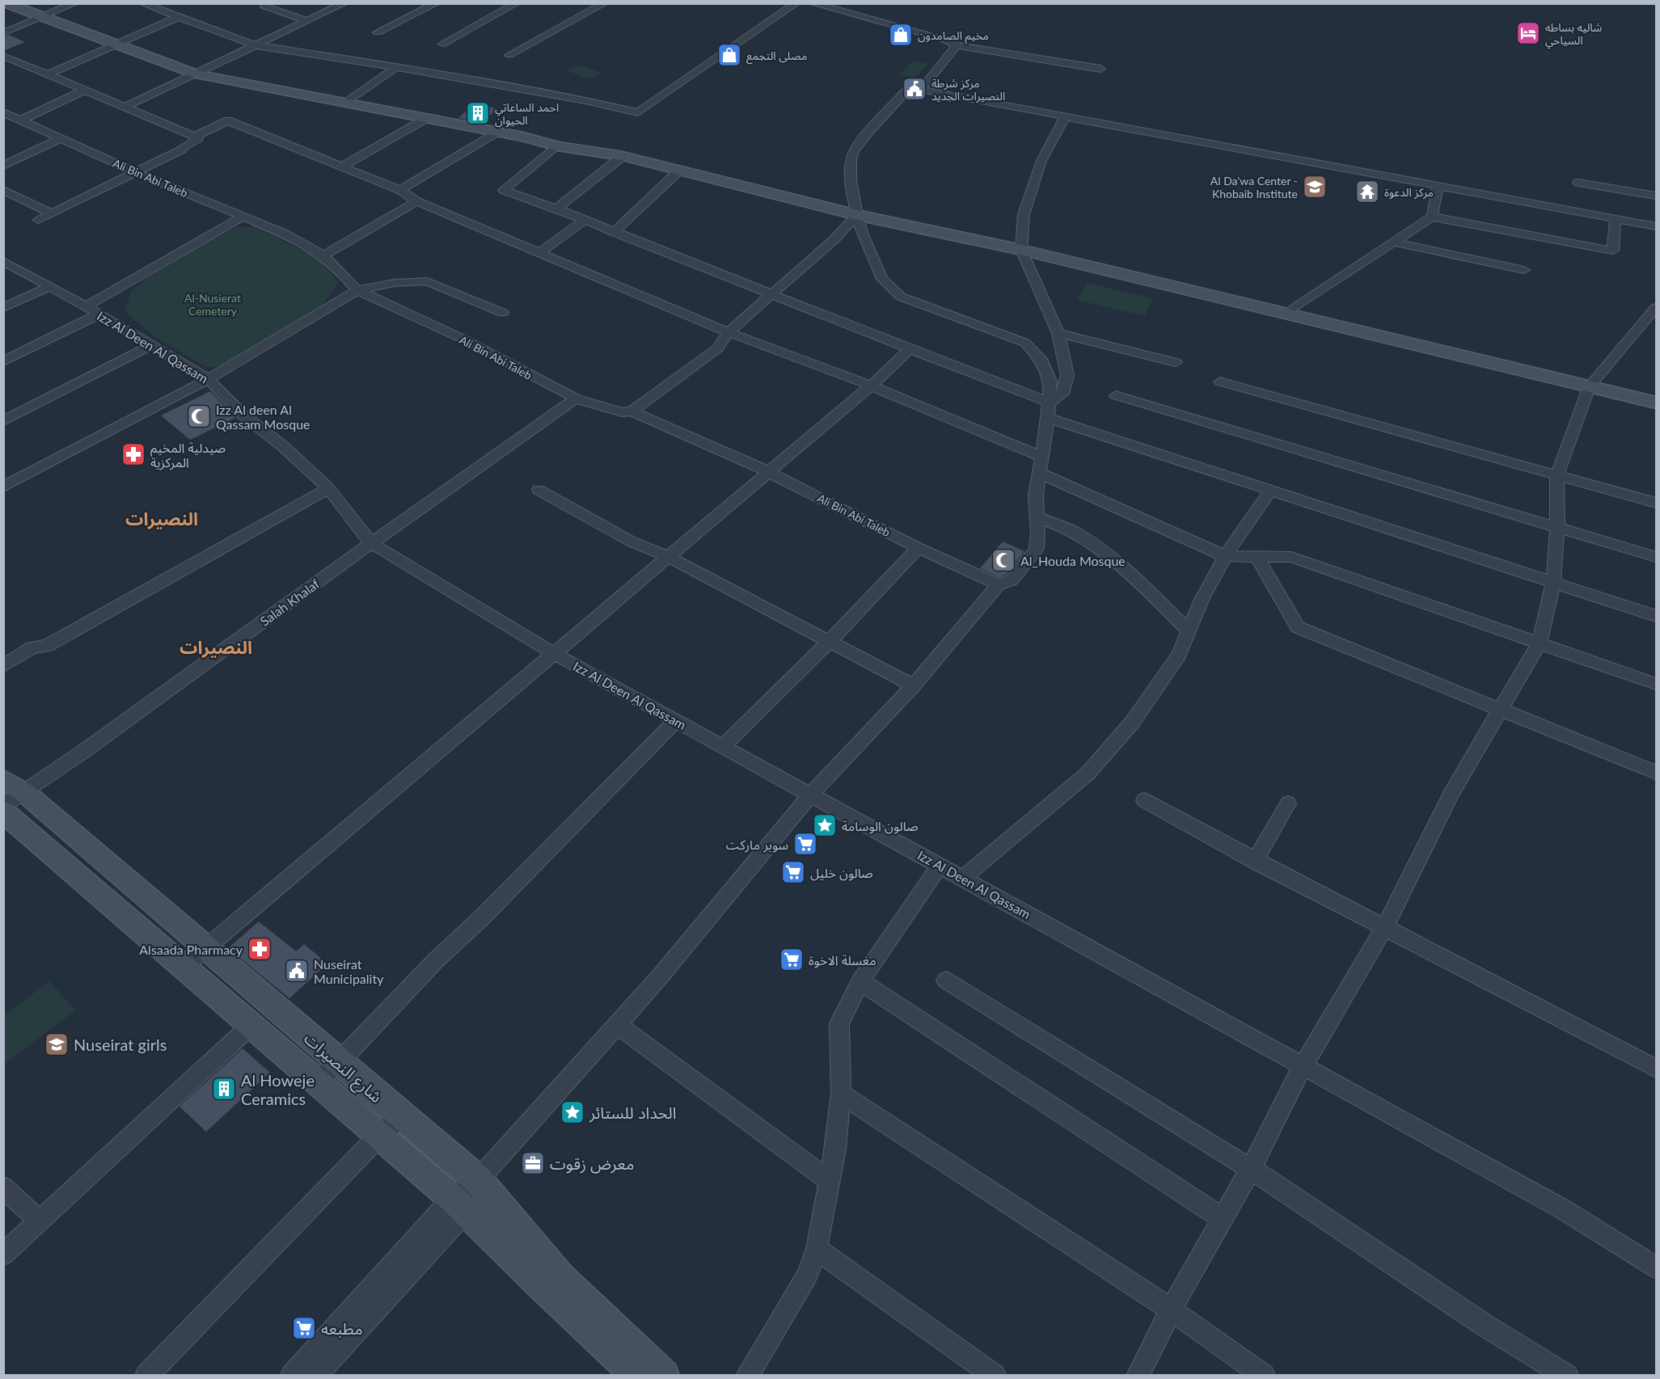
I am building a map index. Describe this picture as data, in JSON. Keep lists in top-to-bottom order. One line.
{"streets":{"street":["Ali Bin Abi Taleb","Izz Al Deen Al Qassam","Salah Khalaf","شارع النصيرات"]},"crossings":[["Ali Bin Abi Taleb","Salah Khalaf"],["Izz Al Deen Al Qassam","Salah Khalaf"],["Salah Khalaf","شارع النصيرات"]],"districts":["النصيرات","النصيرات"],"parks":["Al-Nusierat Cemetery"],"places":{"hotel":["شاليه بساطه السياحي"],"shop":["مخيم الصامدون","مصلى التجمع"],"public building":["مركز شرطة النصيرات الجديد","Nuseirat Municipality"],"building":["احمد الساعاتي الحيوان","Al Howeje Ceramics"],"school or university":["Al Da'wa Center - Khobaib Institute","Nuseirat girls"],"temple":["مركز الدعوة"],"mosque":["Izz Al deen Al Qassam Mosque","Al_Houda Mosque"],"pharmacy":["صيدلية المخيم المركزية","Alsaada Pharmacy"],"place":["صالون الوسامة","الحداد للستائر"],"supermarket":["سوبر ماركت","صالون خليل","مغسلة الاخوة","مطبعه"],"office":["معرض زقوت"]}}
